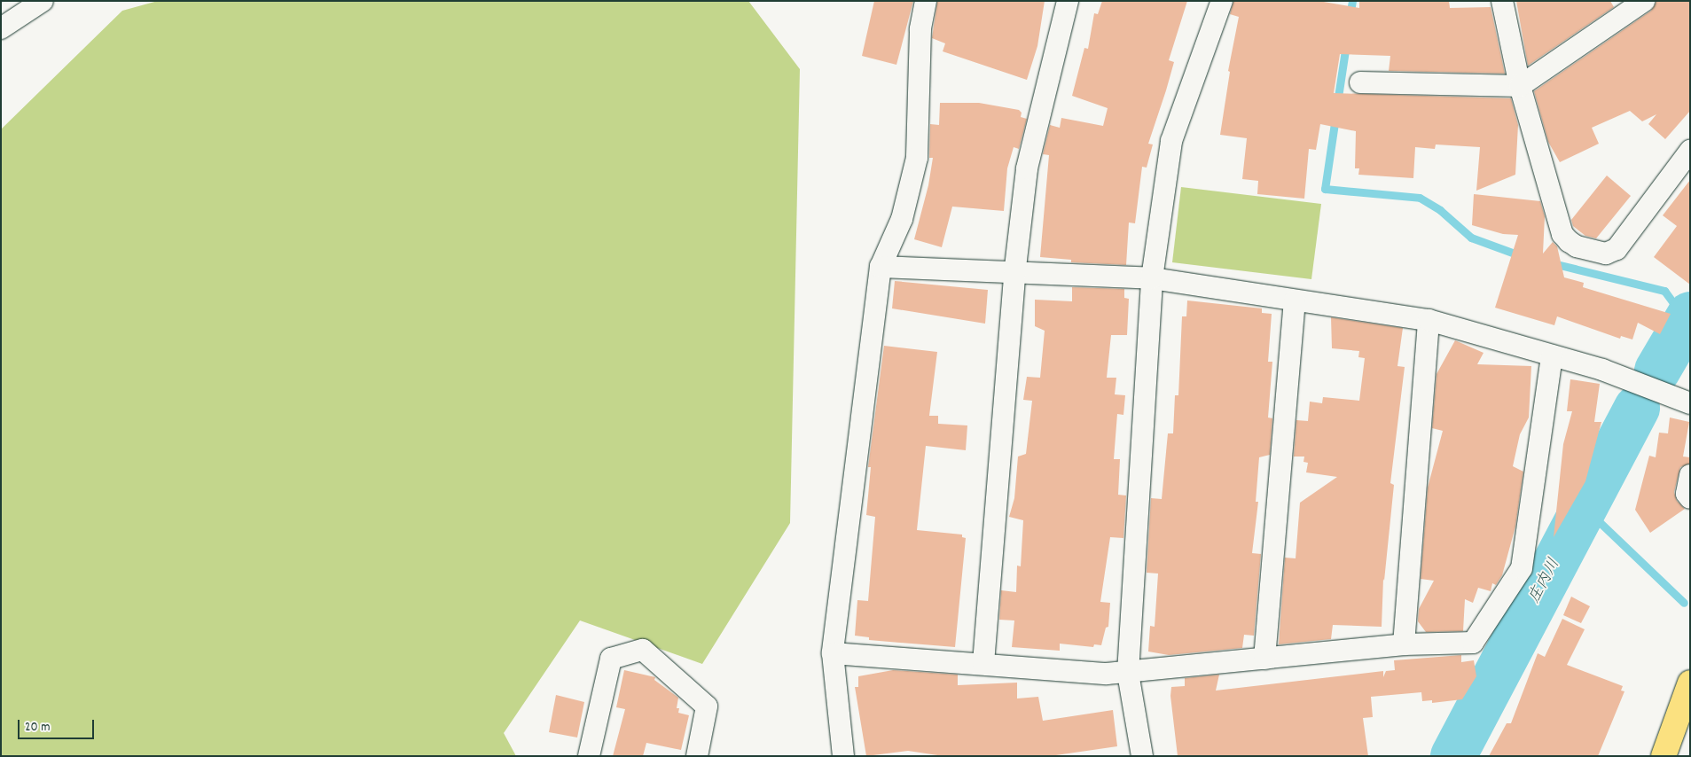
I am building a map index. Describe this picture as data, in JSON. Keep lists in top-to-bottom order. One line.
{"water":["庄内川"],"scale_bar":"20 m"}
